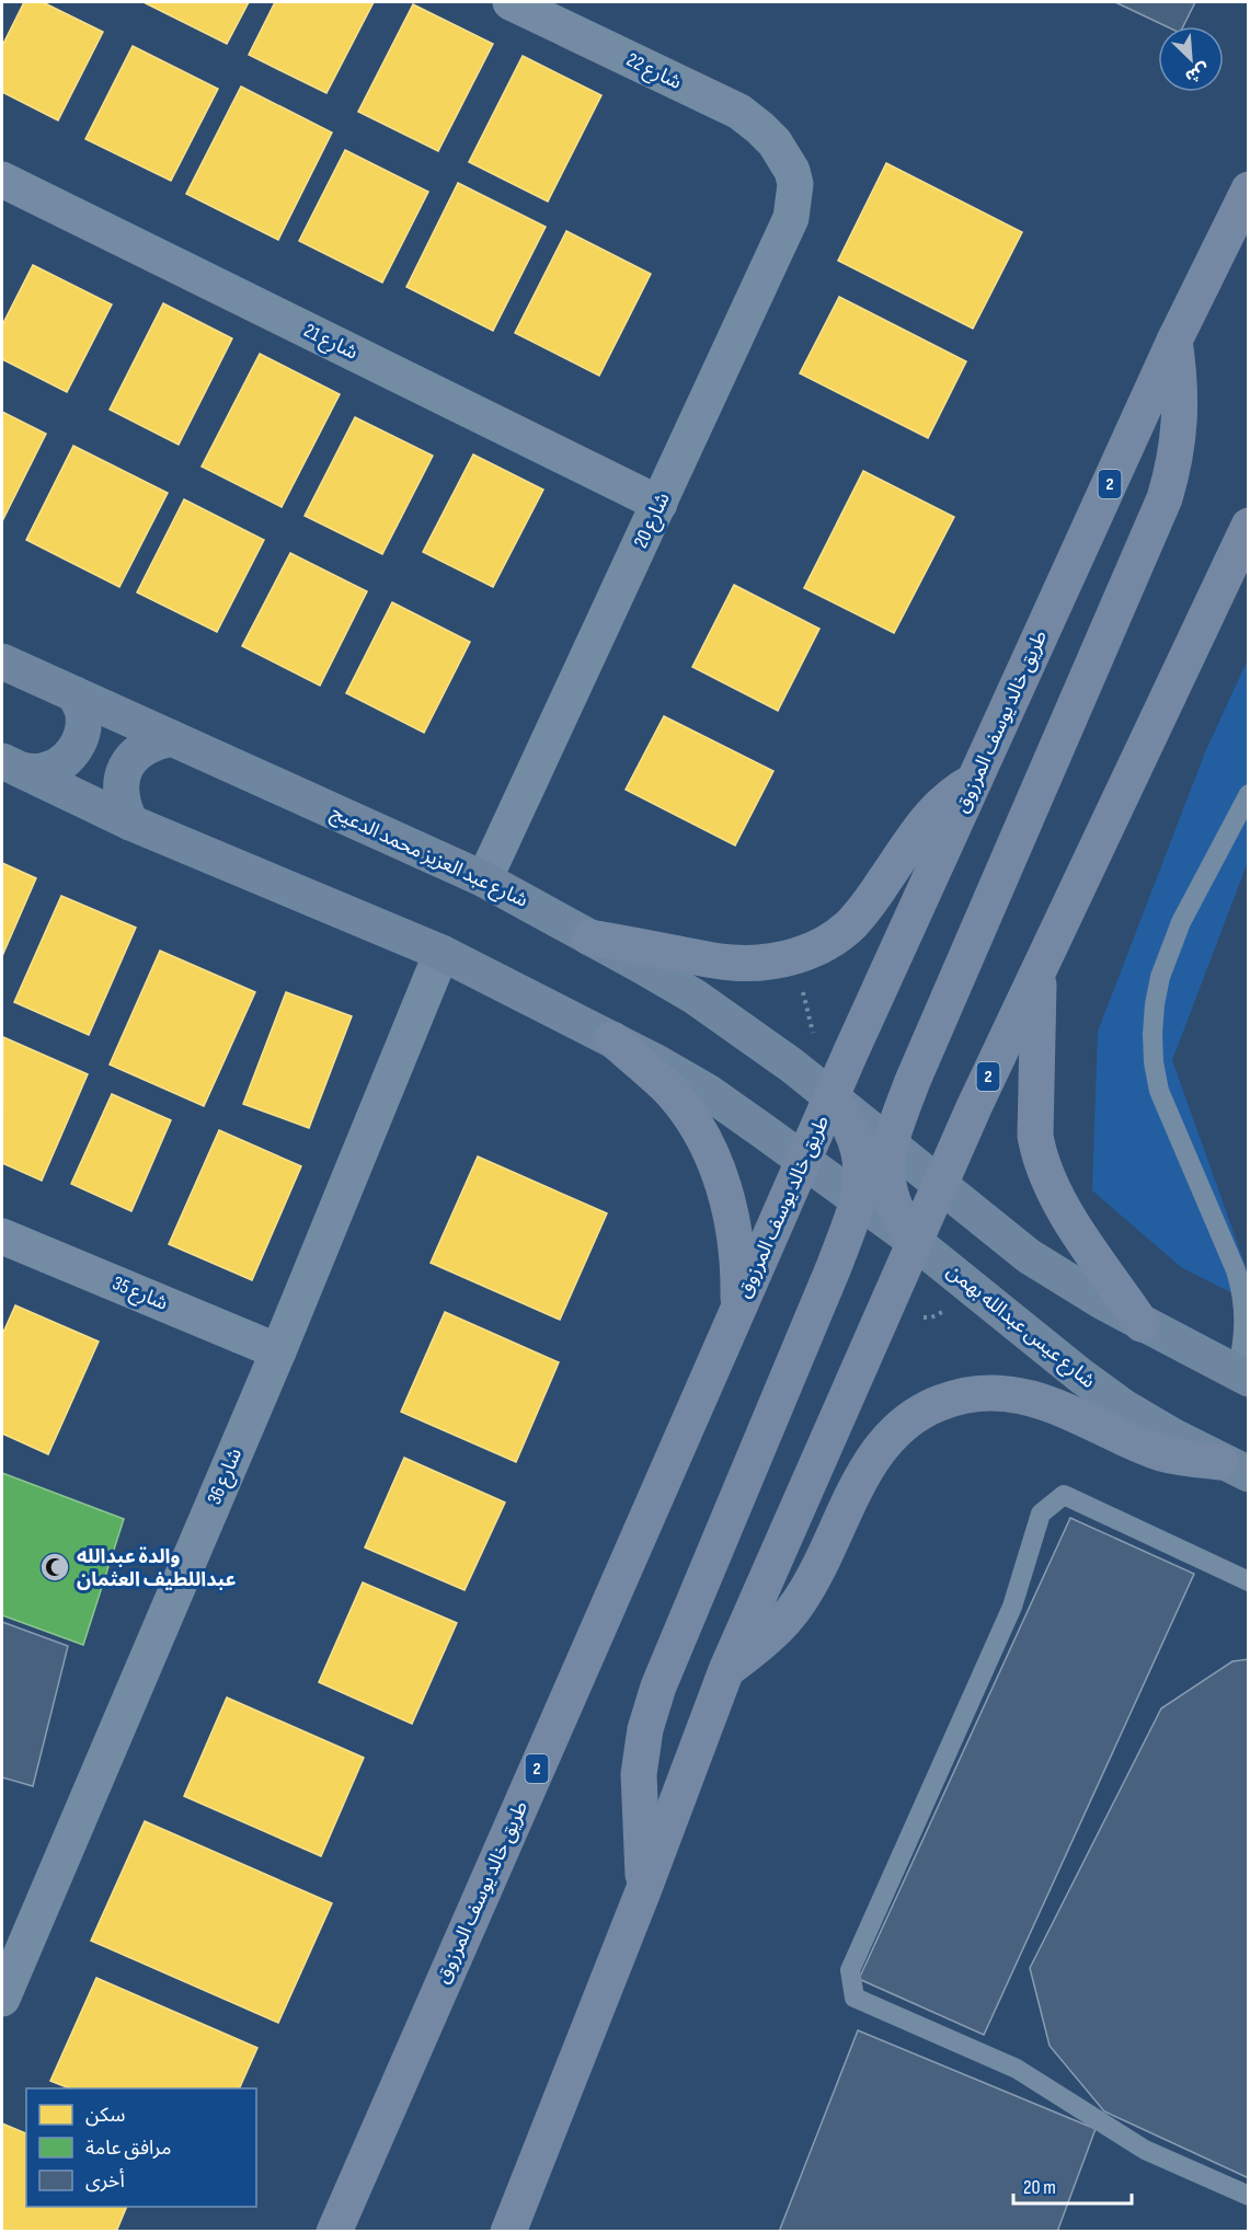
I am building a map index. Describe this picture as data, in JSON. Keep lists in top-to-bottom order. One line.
{"streets":{"main road":["2","طريق خالد يوسف المرزوق"],"street":["شارع 22","شارع 21","شارع 20","شارع عبد العزيز محمد الدعيج","شارع 35","شارع عيس عبدالله بهمن","شارع 36"]},"crossings":[["شارع 22","شارع 20"],["شارع 21","شارع 20"],["2","شارع عيس عبدالله بهمن"],["شارع 20","شارع عبد العزيز محمد الدعيج"],["طريق خالد يوسف المرزوق","شارع عبد العزيز محمد الدعيج"],["طريق خالد يوسف المرزوق","شارع عيس عبدالله بهمن"],["شارع 35","شارع 36"]],"places":{"mosque":["والدة عبدالله عبداللطيف العثمان"]},"legend":["سكن","مرافق عامة","أخرى"],"scale_bar":"20 m","north":"bottom right"}
